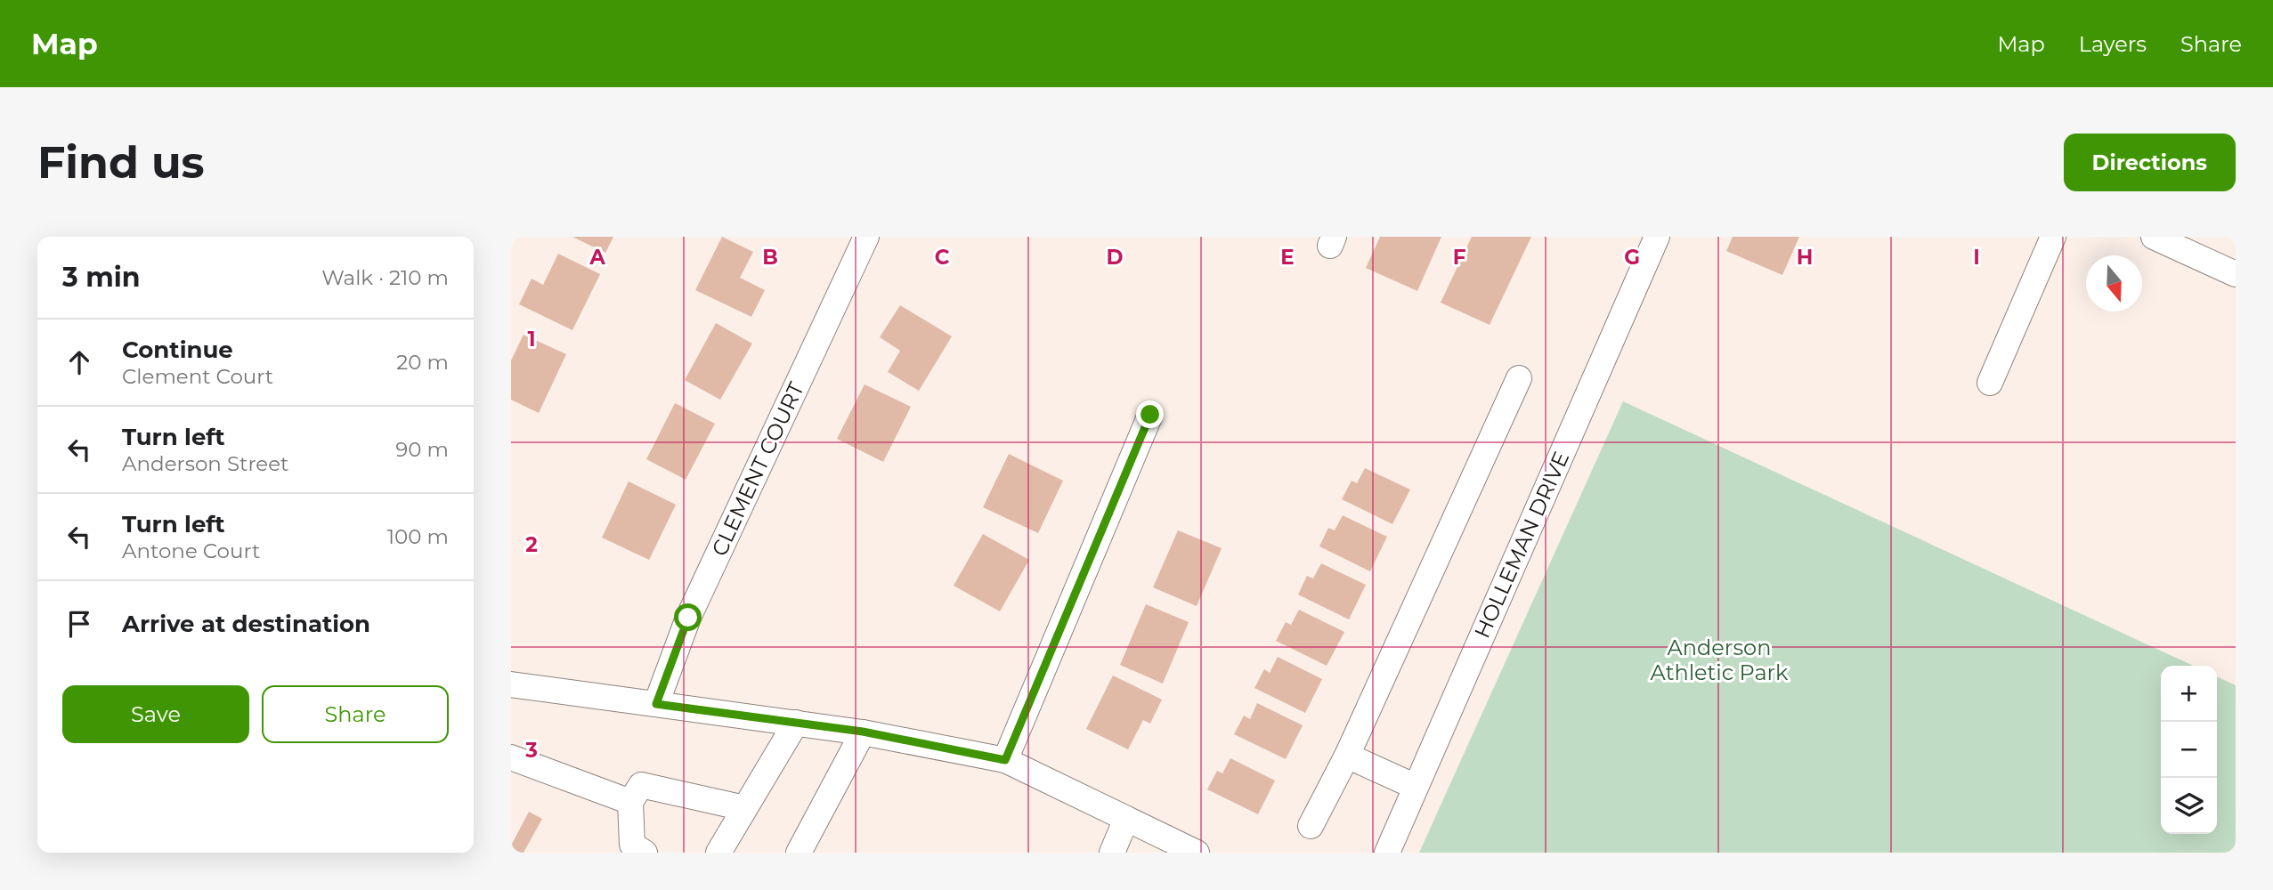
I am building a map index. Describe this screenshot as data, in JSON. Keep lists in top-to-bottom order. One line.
{"streets":{"street":["CLEMENT COURT","HOLLEMAN DRIVE"]},"parks":["Anderson Athletic Park"],"north":"bottom","page":{"header":"Map","nav":["Map","Layers","Share"],"buttons":["Directions",["Save","Share"]],"title":"Find us","heading":["3 min","Walk · 210 m"],"list":[["Continue","Clement Court","20 m"],["Turn left","Anderson Street","90 m"],["Turn left","Antone Court","100 m"],"Arrive at destination"],"map_buttons":["+","−"]},"grid":{"columns":["A","B","C","D","E","F","G","H","I"],"rows":["1","2","3"]}}
